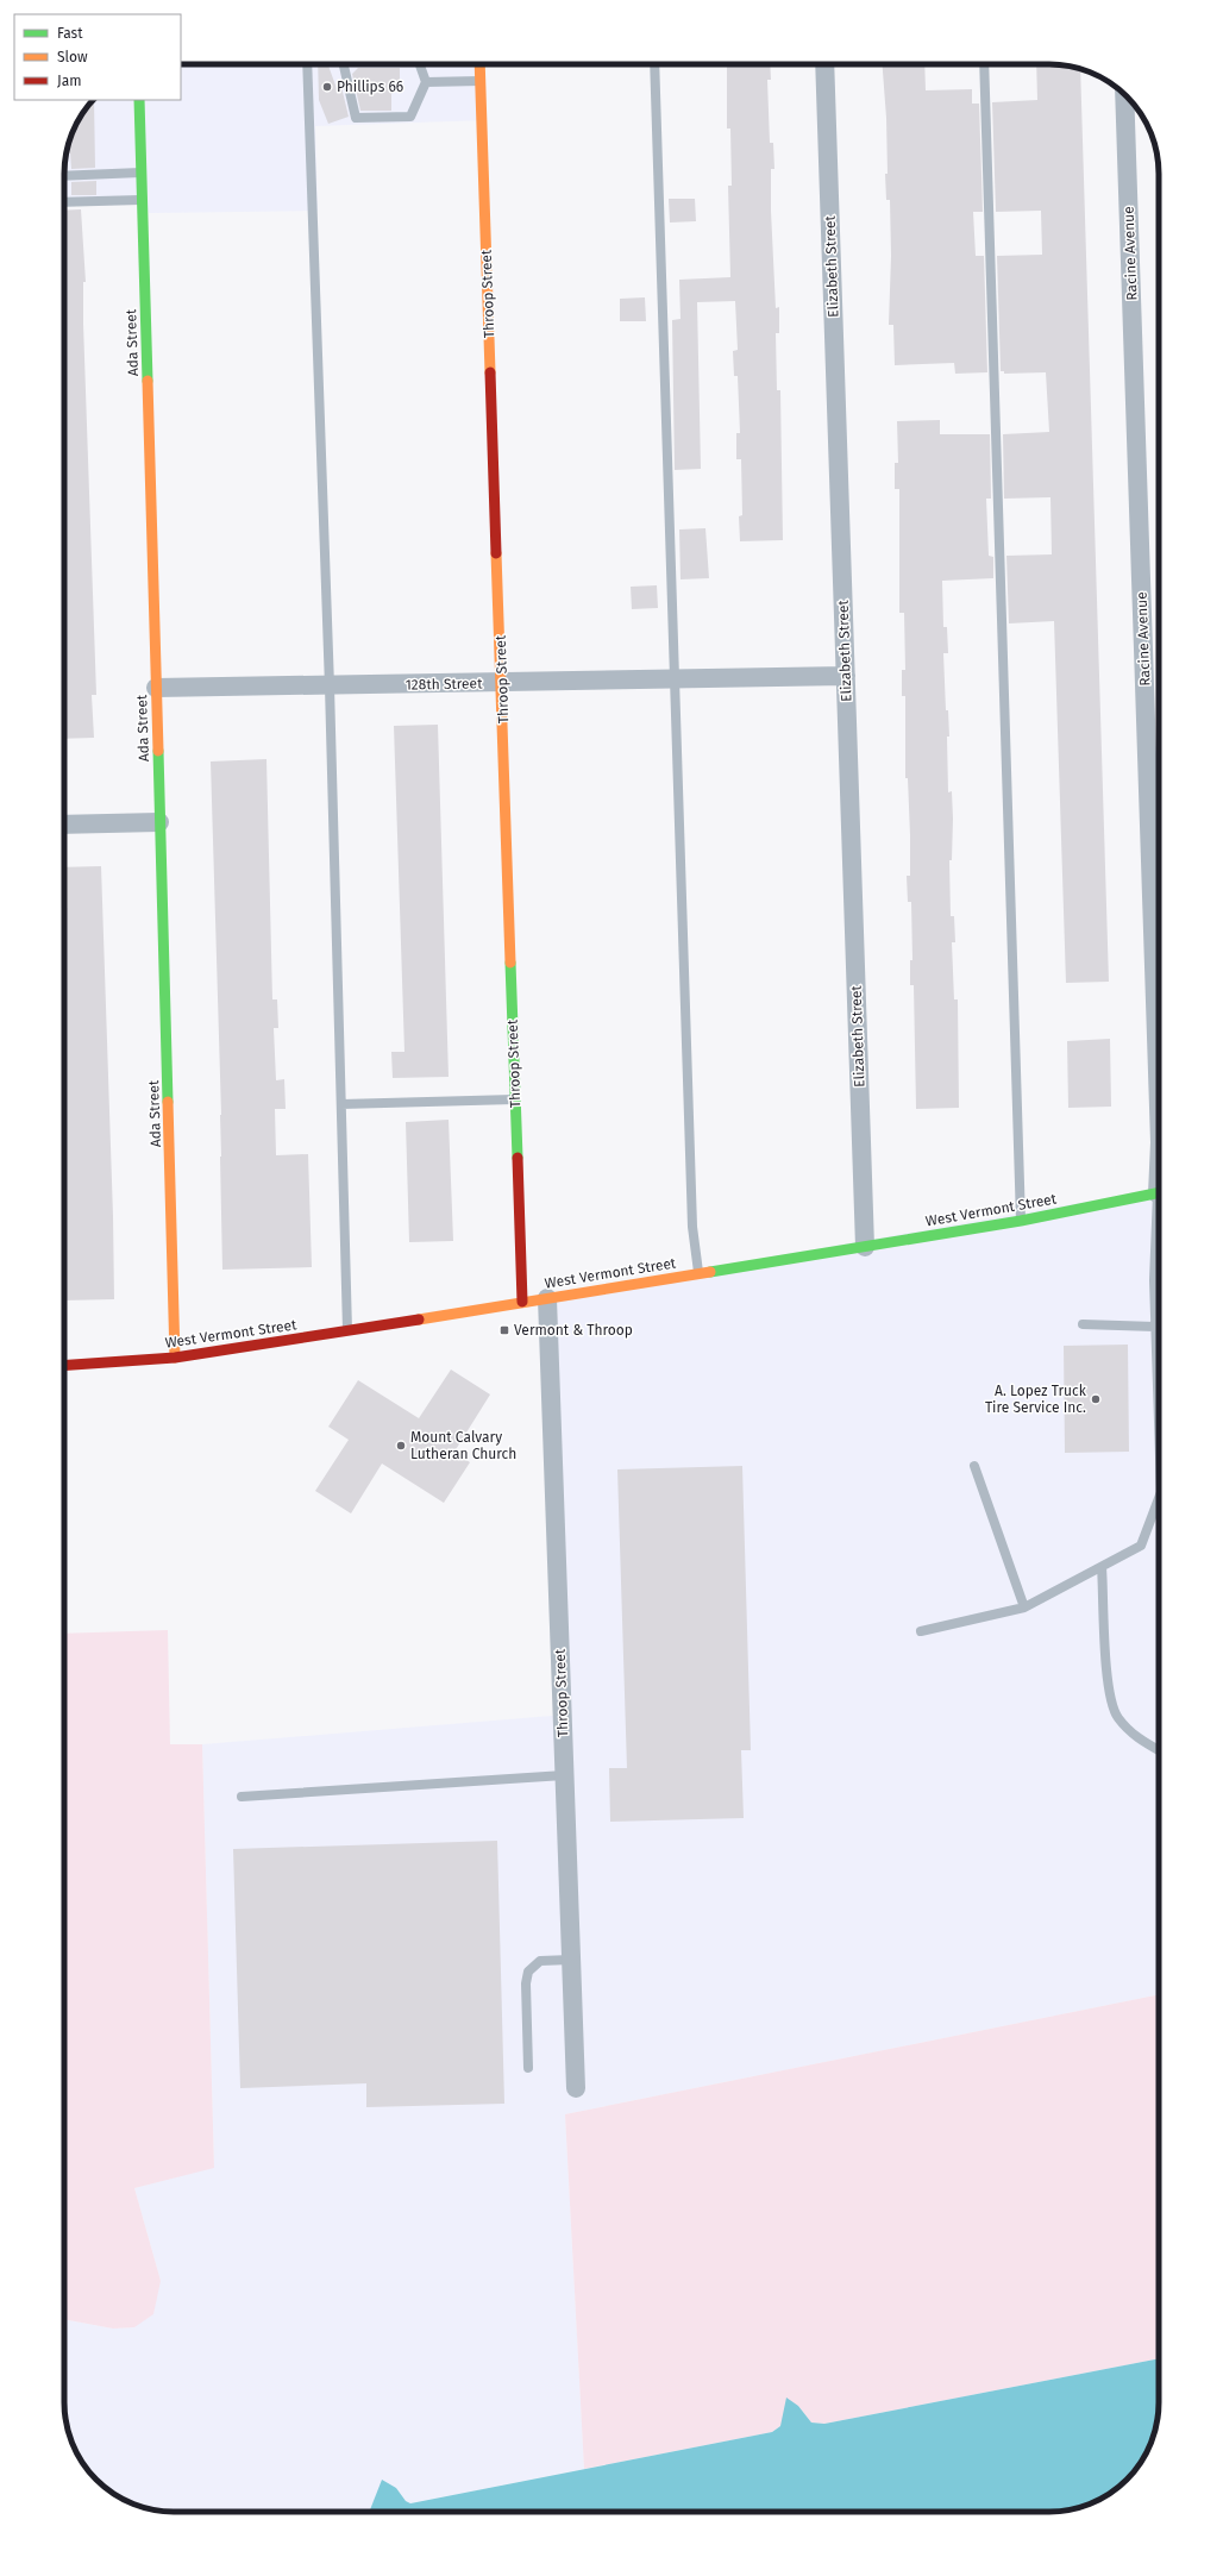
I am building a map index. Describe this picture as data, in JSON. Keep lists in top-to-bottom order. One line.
{"streets":{"street":["Racine Avenue","Elizabeth Street","Throop Street","Ada Street","128th Street","West Vermont Street"]},"crossings":[["Elizabeth Street","128th Street"],["Elizabeth Street","West Vermont Street"],["Throop Street","128th Street"],["Throop Street","West Vermont Street"],["Ada Street","128th Street"],["Ada Street","West Vermont Street"]],"places":{"other":["Phillips 66","A. Lopez Truck Tire Service Inc.","Mount Calvary Lutheran Church"],"transit":["Vermont & Throop"]},"legend":["Fast","Slow","Jam"]}
